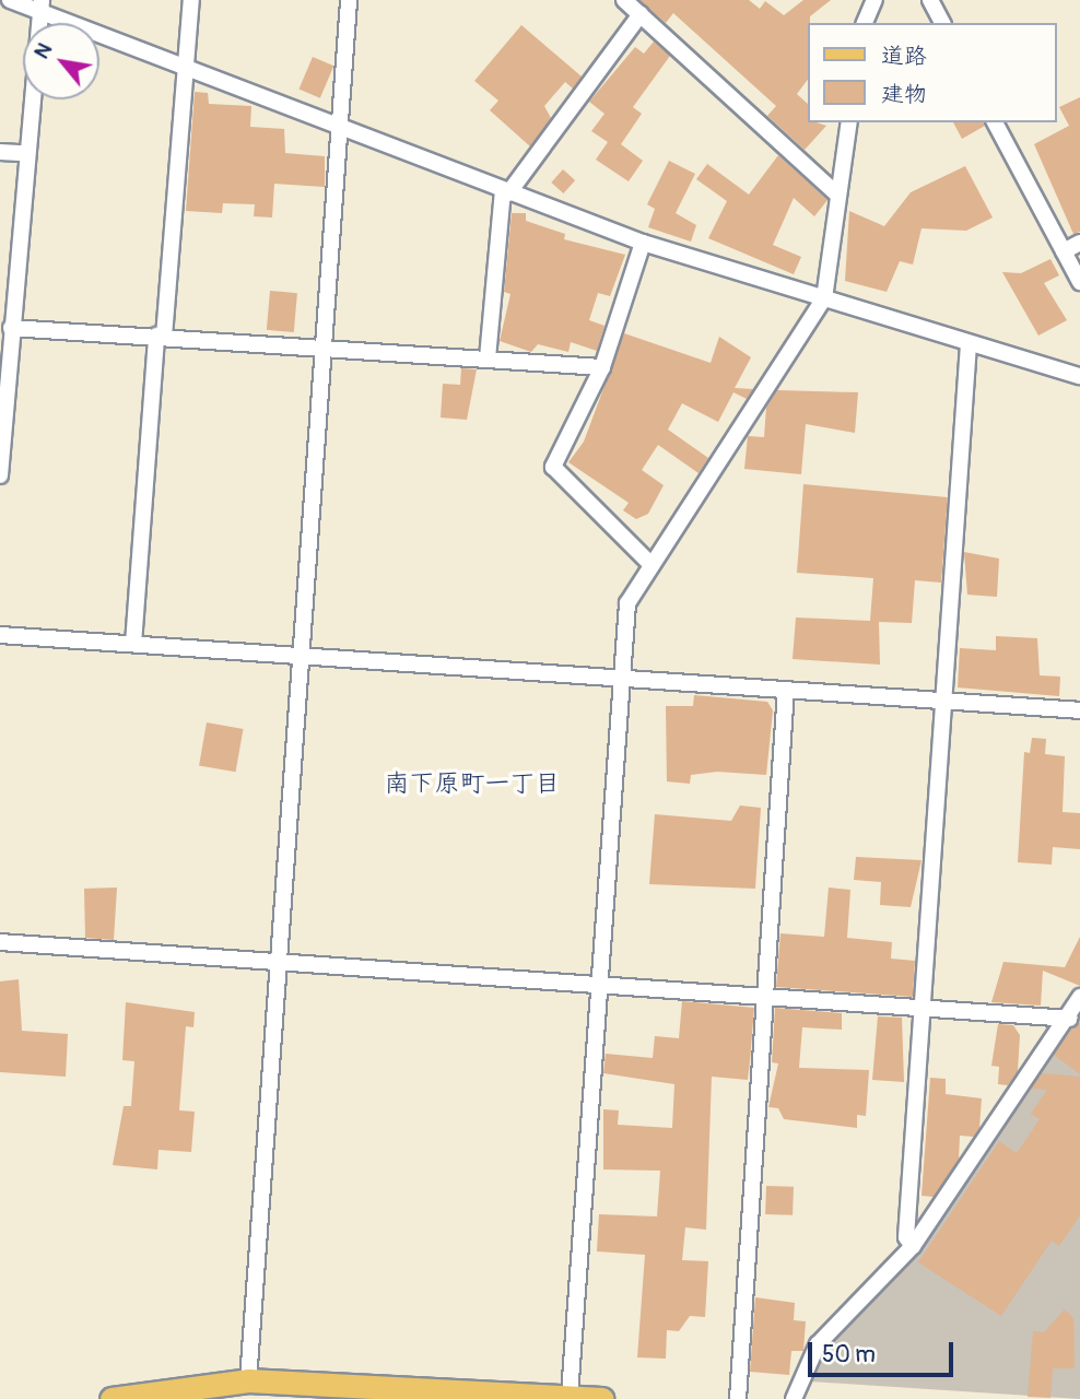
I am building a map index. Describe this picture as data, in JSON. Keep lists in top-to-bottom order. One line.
{"districts":["南下原町一丁目"],"legend":["道路","建物"],"scale_bar":"50 m","north":"top left"}
